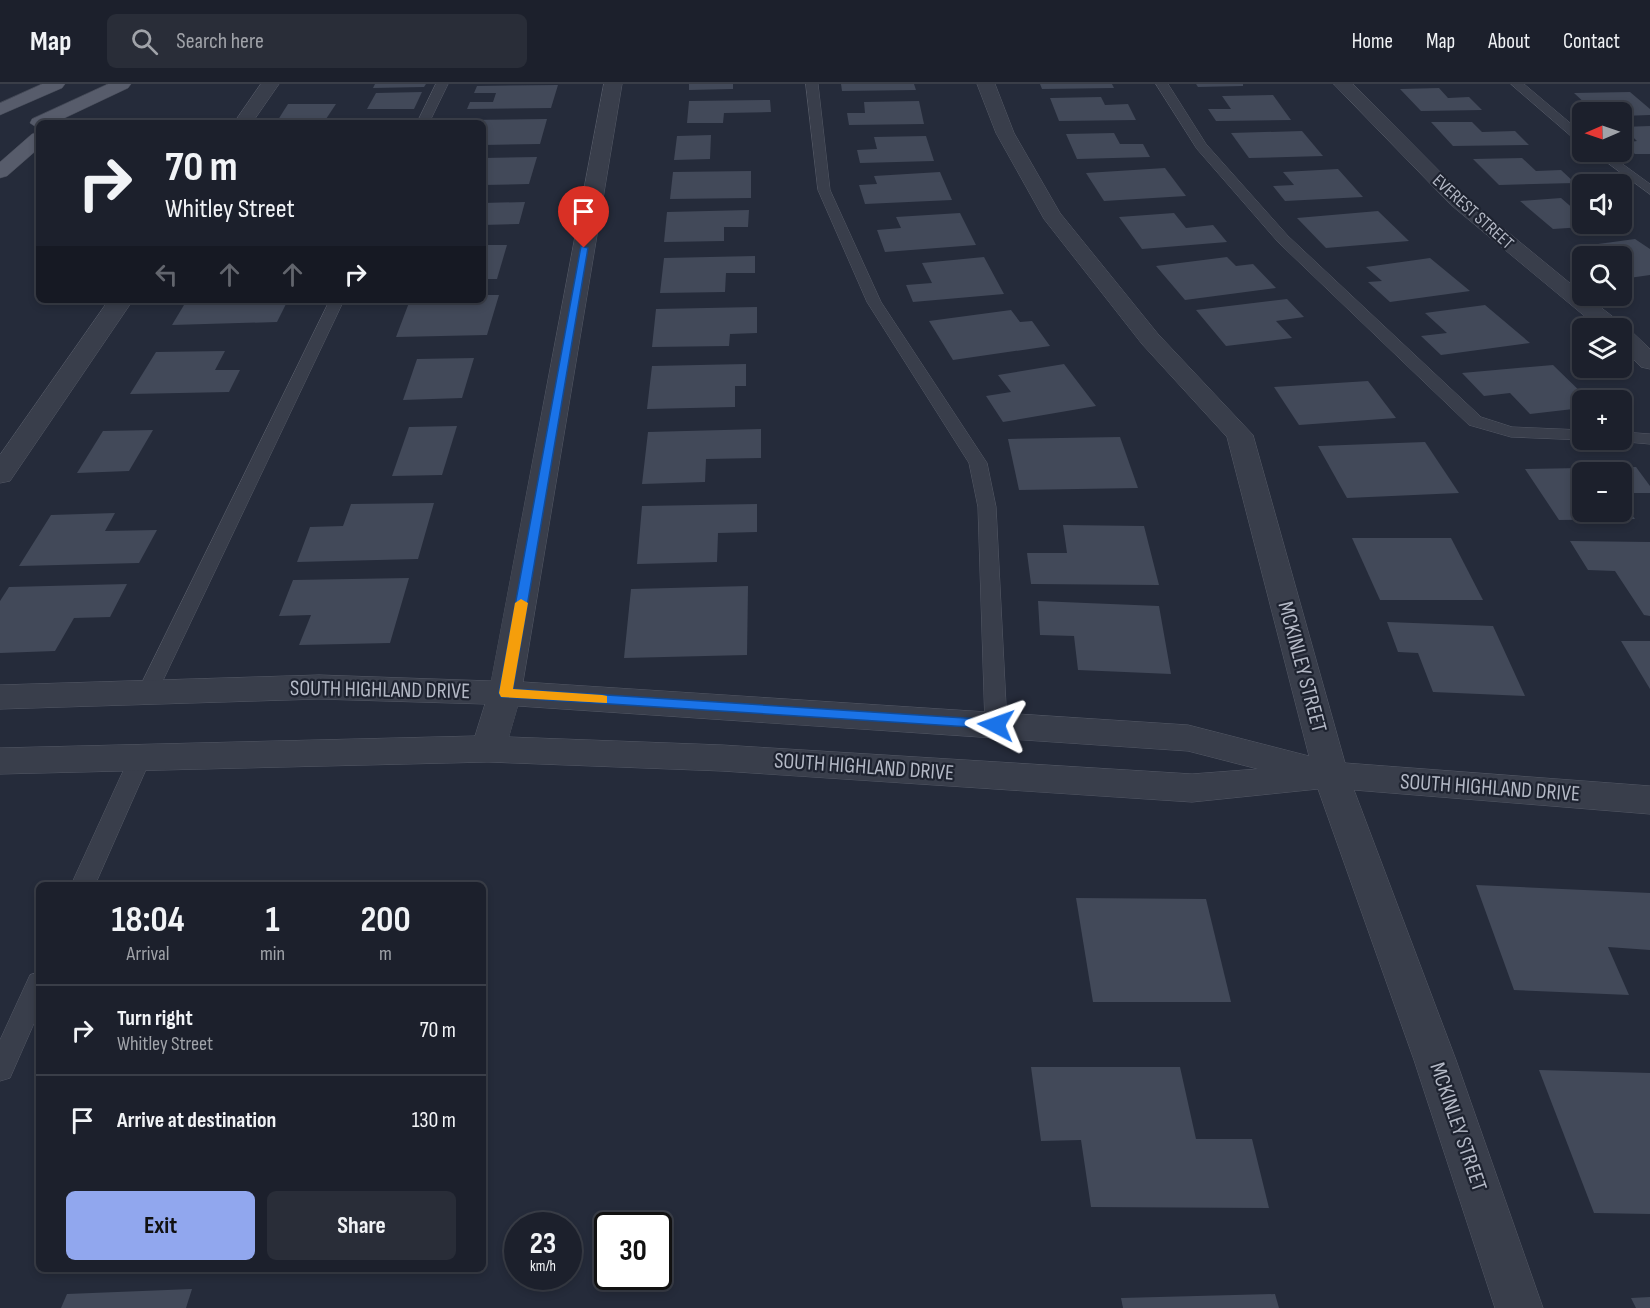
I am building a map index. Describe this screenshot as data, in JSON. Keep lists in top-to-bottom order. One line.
{"streets":{"street":["EVEREST STREET","MCKINLEY STREET","SOUTH HIGHLAND DRIVE"]},"crossings":[["MCKINLEY STREET","SOUTH HIGHLAND DRIVE"]],"north":"left","page":{"header":"Map","search":"Search here","nav":["Home","Map","About","Contact"],"map_buttons":["+","−"],"turn":["70 m","Whitley Street"],"eta":["18:04","Arrival","1","min","200","m"],"list":[{"name":"Turn right","note":"Whitley Street","value":"70 m"},{"name":"Arrive at destination","value":"130 m"}],"buttons":["Exit","Share"],"speed":"23 km/h","limit":"30"}}
